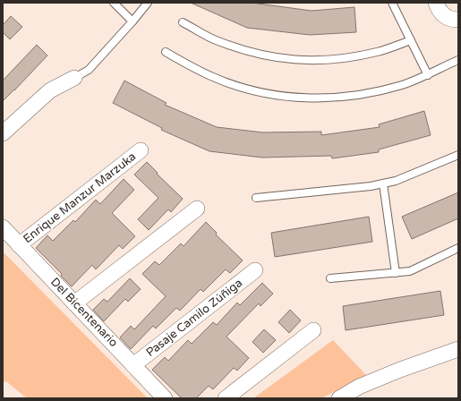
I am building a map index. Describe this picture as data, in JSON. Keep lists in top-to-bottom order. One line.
{"streets":{"street":["Enrique Manzur Marzuka","Del Bicentenario","Pasaje Camilo Zúñiga"]},"crossings":[["Enrique Manzur Marzuka","Del Bicentenario"],["Del Bicentenario","Pasaje Camilo Zúñiga"]]}
